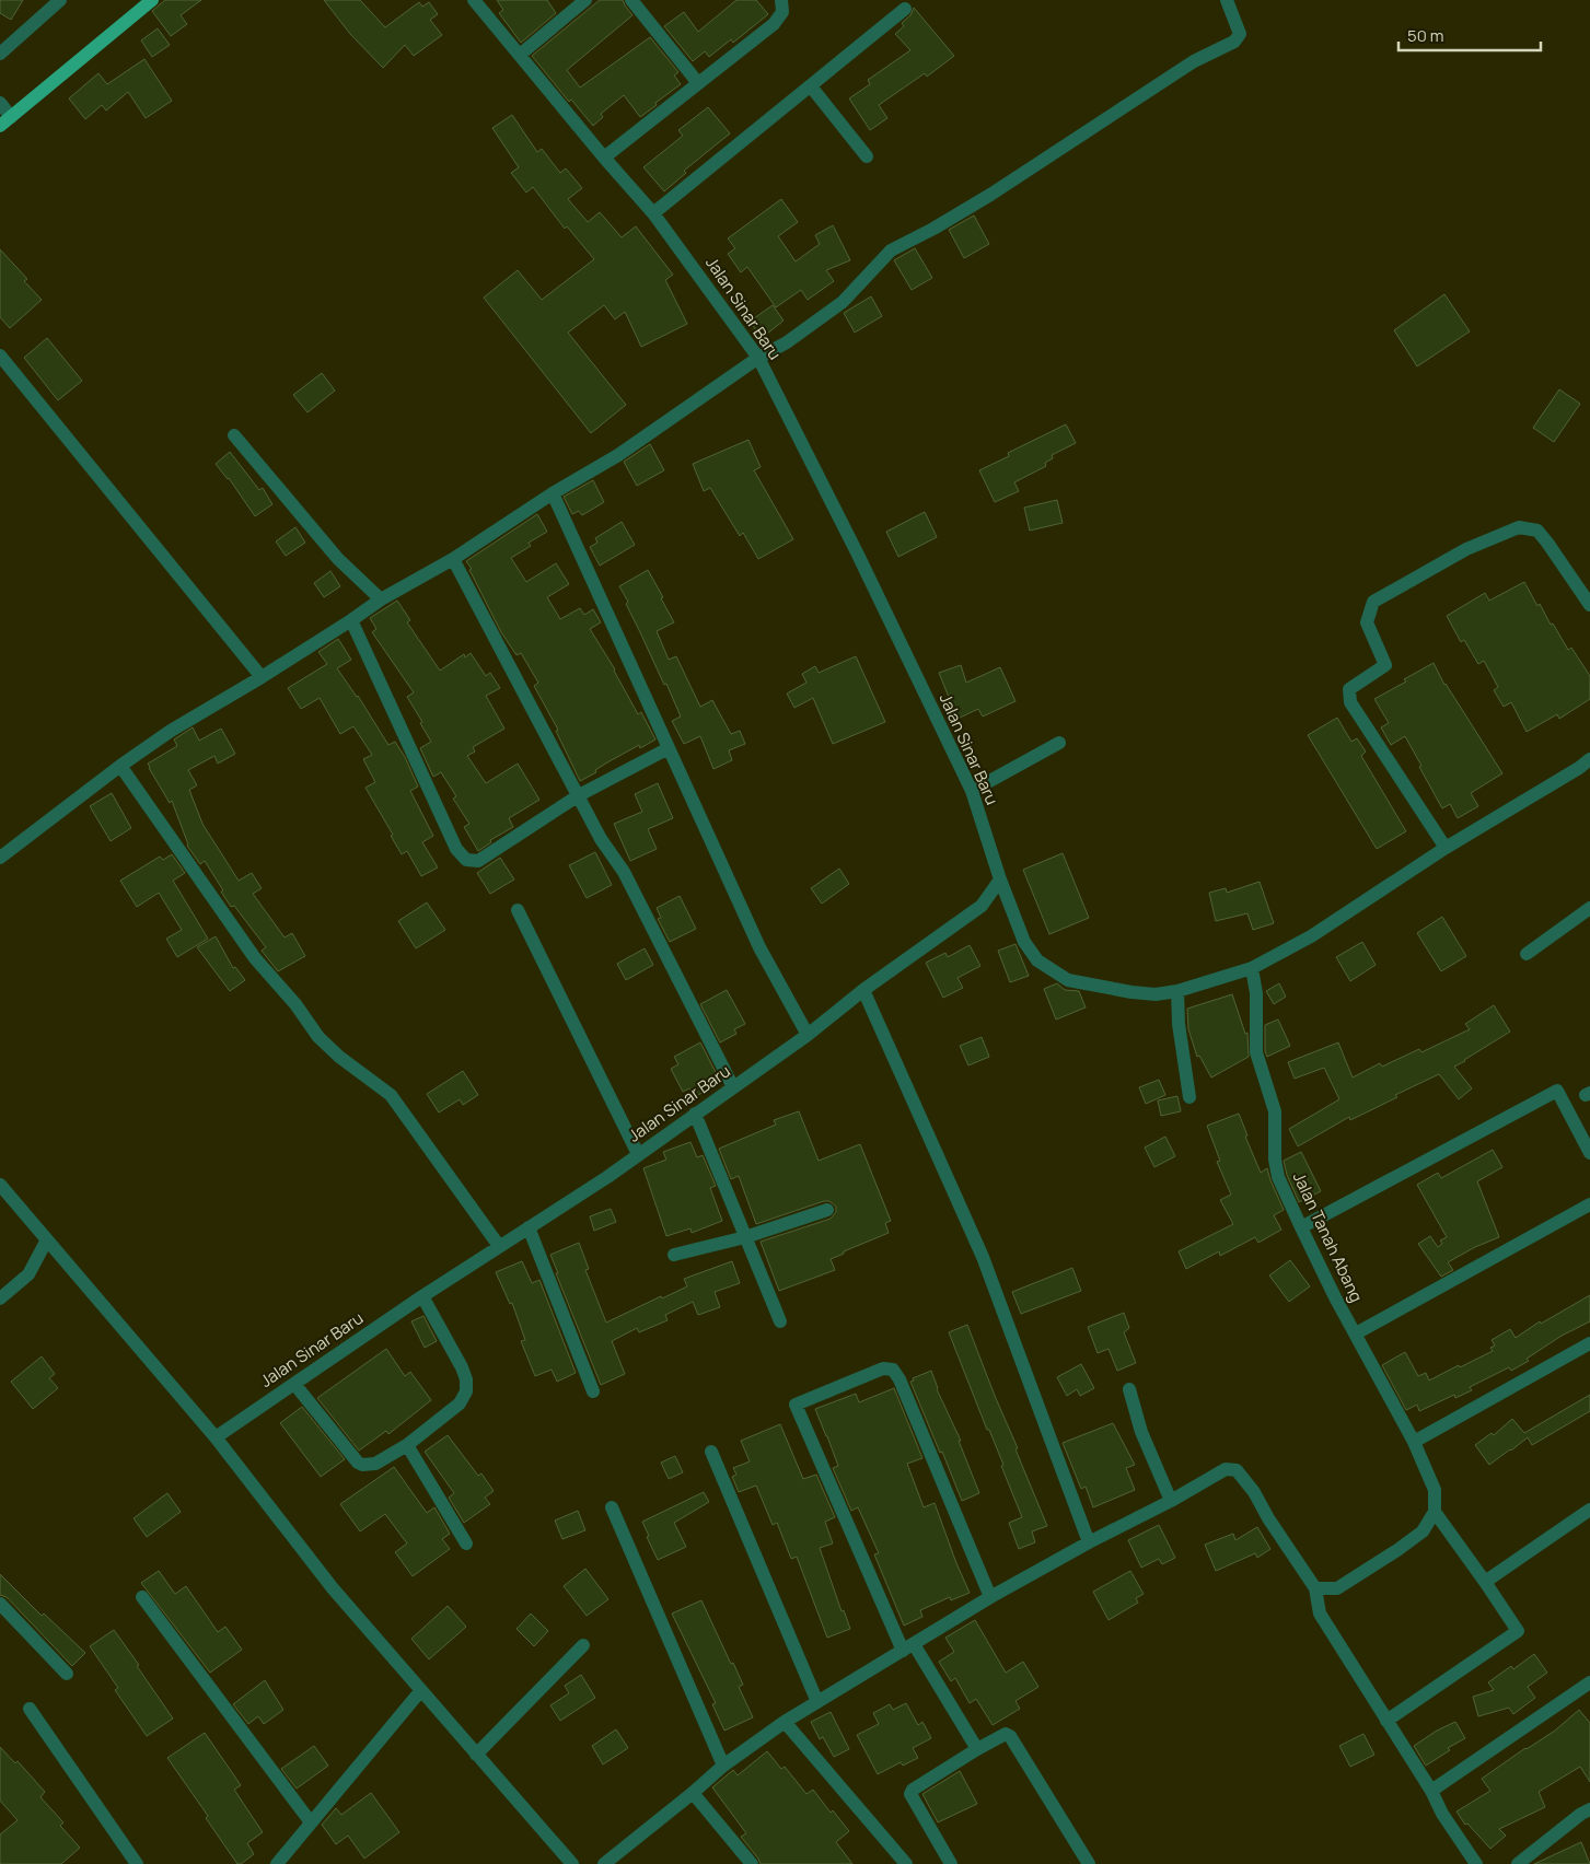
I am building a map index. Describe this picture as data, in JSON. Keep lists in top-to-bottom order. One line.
{"streets":{"street":["Jalan Sinar Baru","Jalan Tanah Abang"]},"scale_bar":"50 m"}
